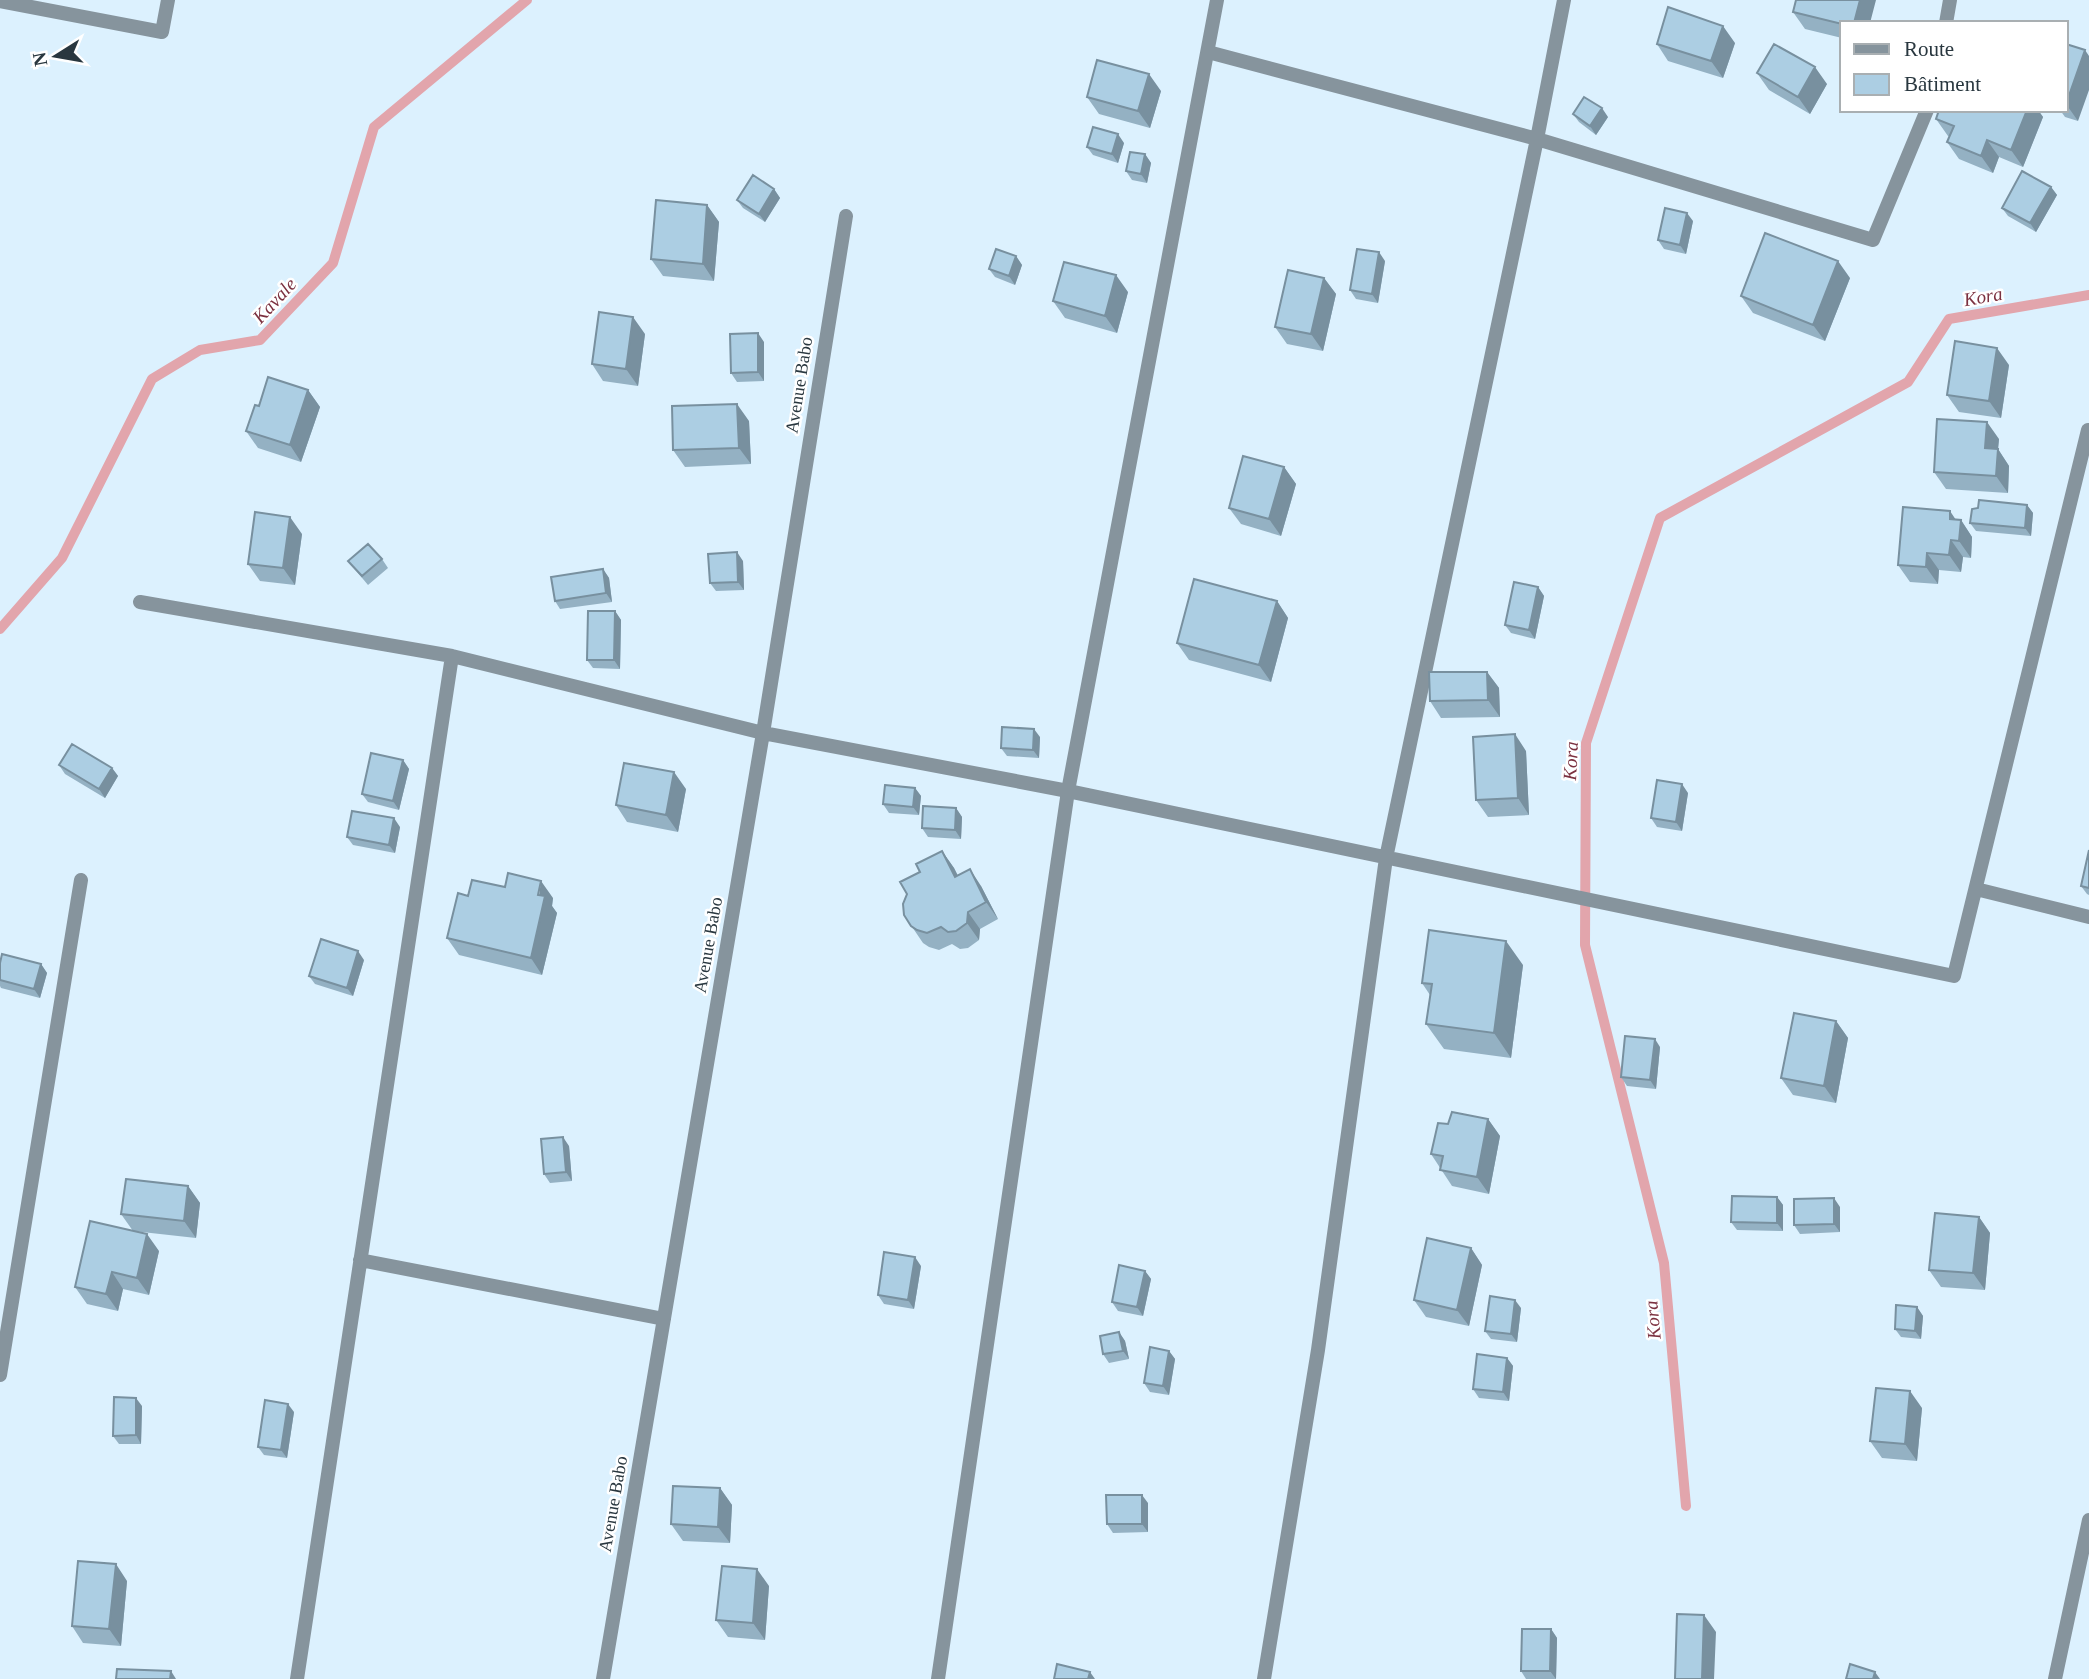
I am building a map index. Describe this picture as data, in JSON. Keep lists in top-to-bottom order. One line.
{"streets":{"street":["Avenue Babo"]},"water":["Kora","Kavale"],"legend":["Route","Bâtiment"],"north":"left"}
